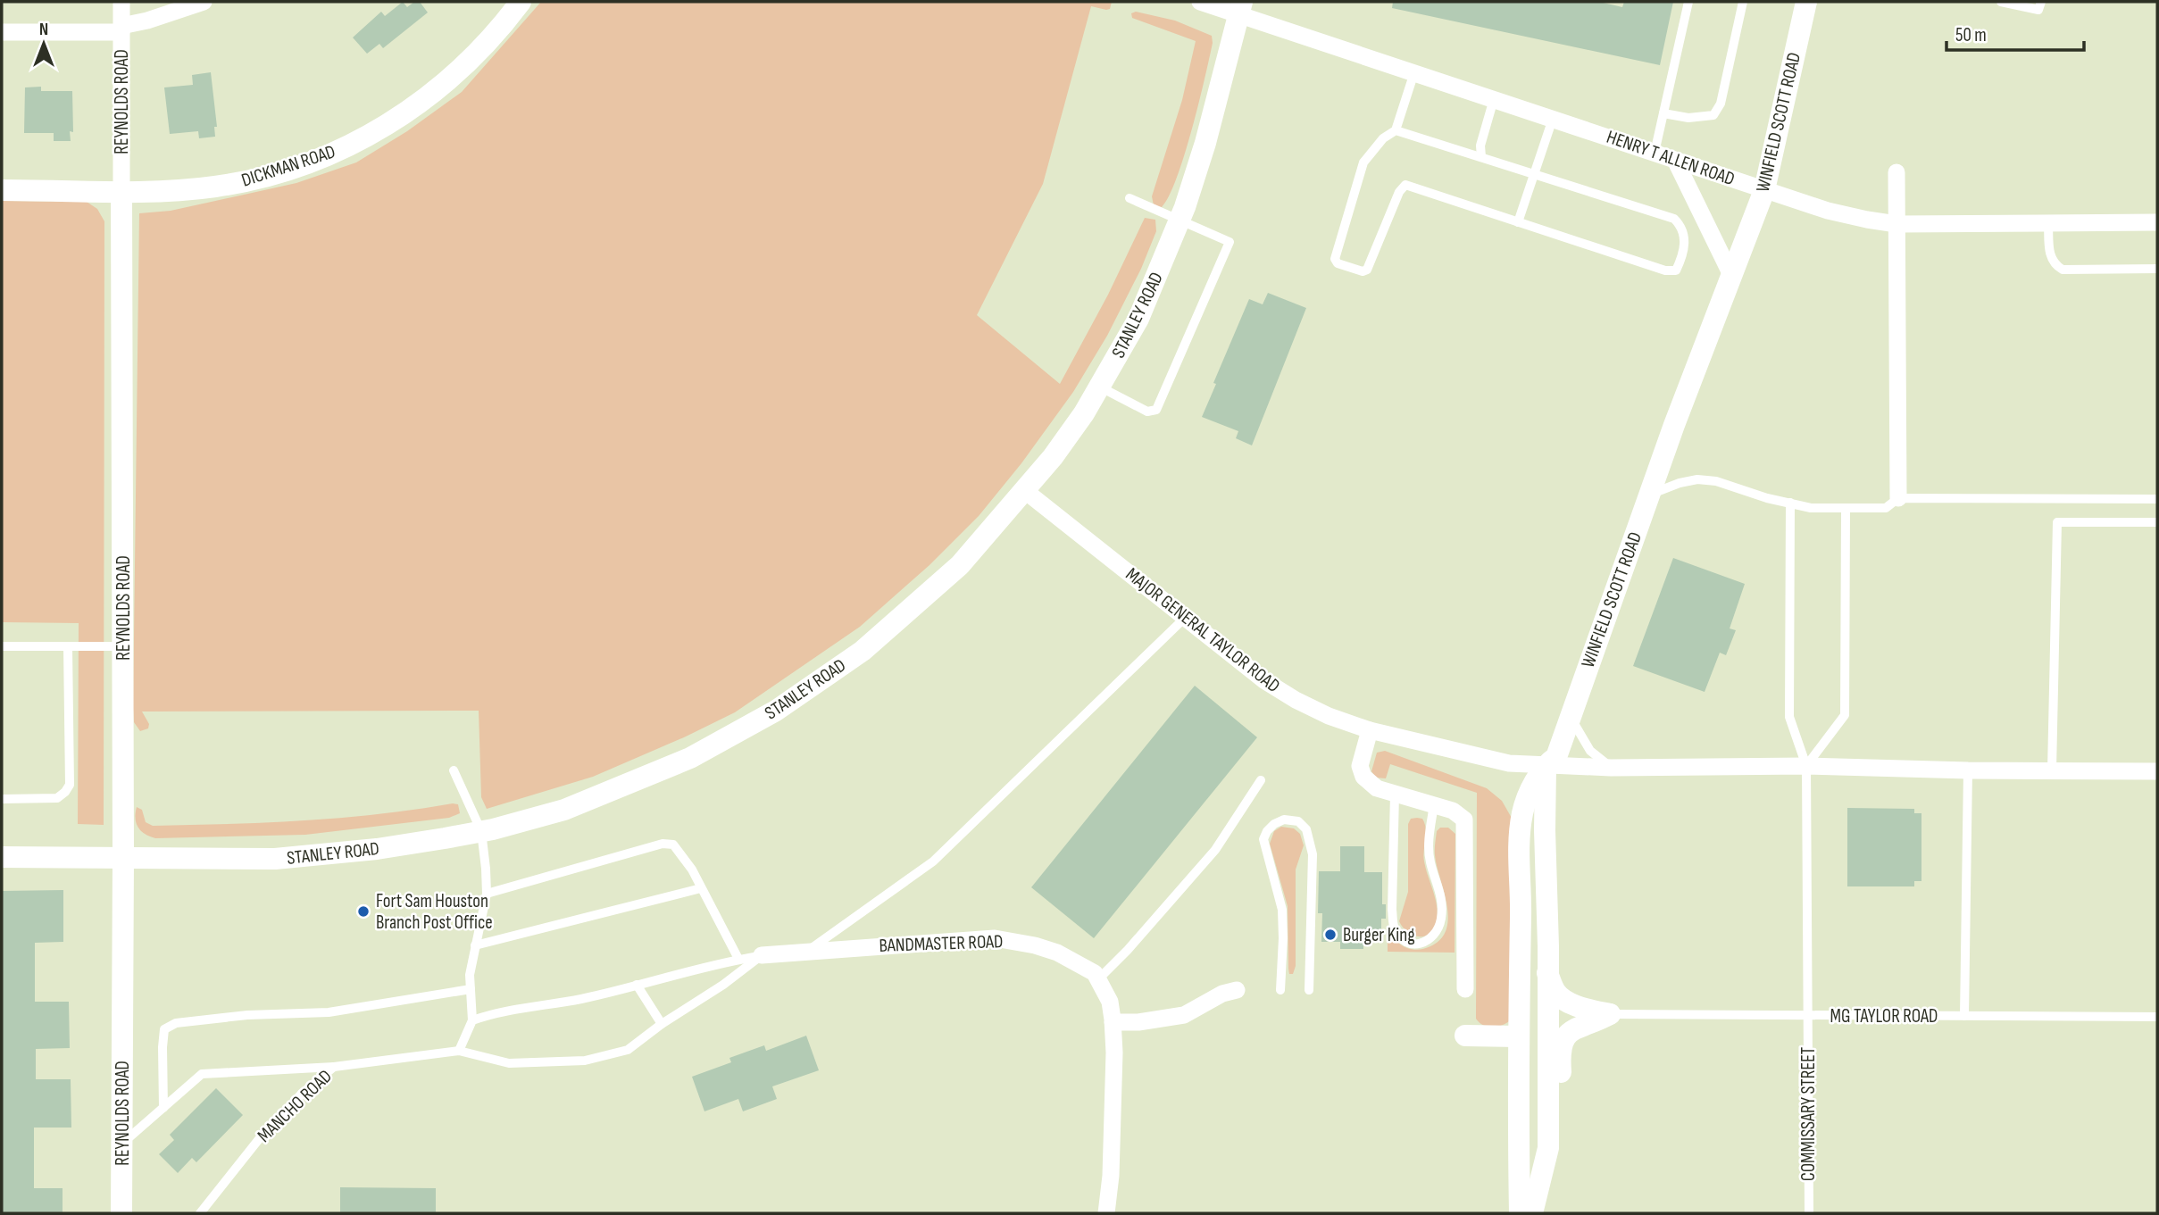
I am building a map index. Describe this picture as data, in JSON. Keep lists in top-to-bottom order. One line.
{"streets":{"street":["REYNOLDS ROAD","WINFIELD SCOTT ROAD","HENRY T ALLEN ROAD","DICKMAN ROAD","STANLEY ROAD","MAJOR GENERAL TAYLOR ROAD","BANDMASTER ROAD"],"lane":["MG TAYLOR ROAD","MANCHO ROAD","COMMISSARY STREET"]},"crossings":[["REYNOLDS ROAD","DICKMAN ROAD"],["REYNOLDS ROAD","STANLEY ROAD"],["WINFIELD SCOTT ROAD","HENRY T ALLEN ROAD"],["WINFIELD SCOTT ROAD","MAJOR GENERAL TAYLOR ROAD"],["HENRY T ALLEN ROAD","STANLEY ROAD"],["STANLEY ROAD","MAJOR GENERAL TAYLOR ROAD"],["MAJOR GENERAL TAYLOR ROAD","COMMISSARY STREET"],["MG TAYLOR ROAD","COMMISSARY STREET"]],"places":["Fort Sam Houston Branch Post Office","Burger King"],"scale_bar":"50 m","north":"top"}
